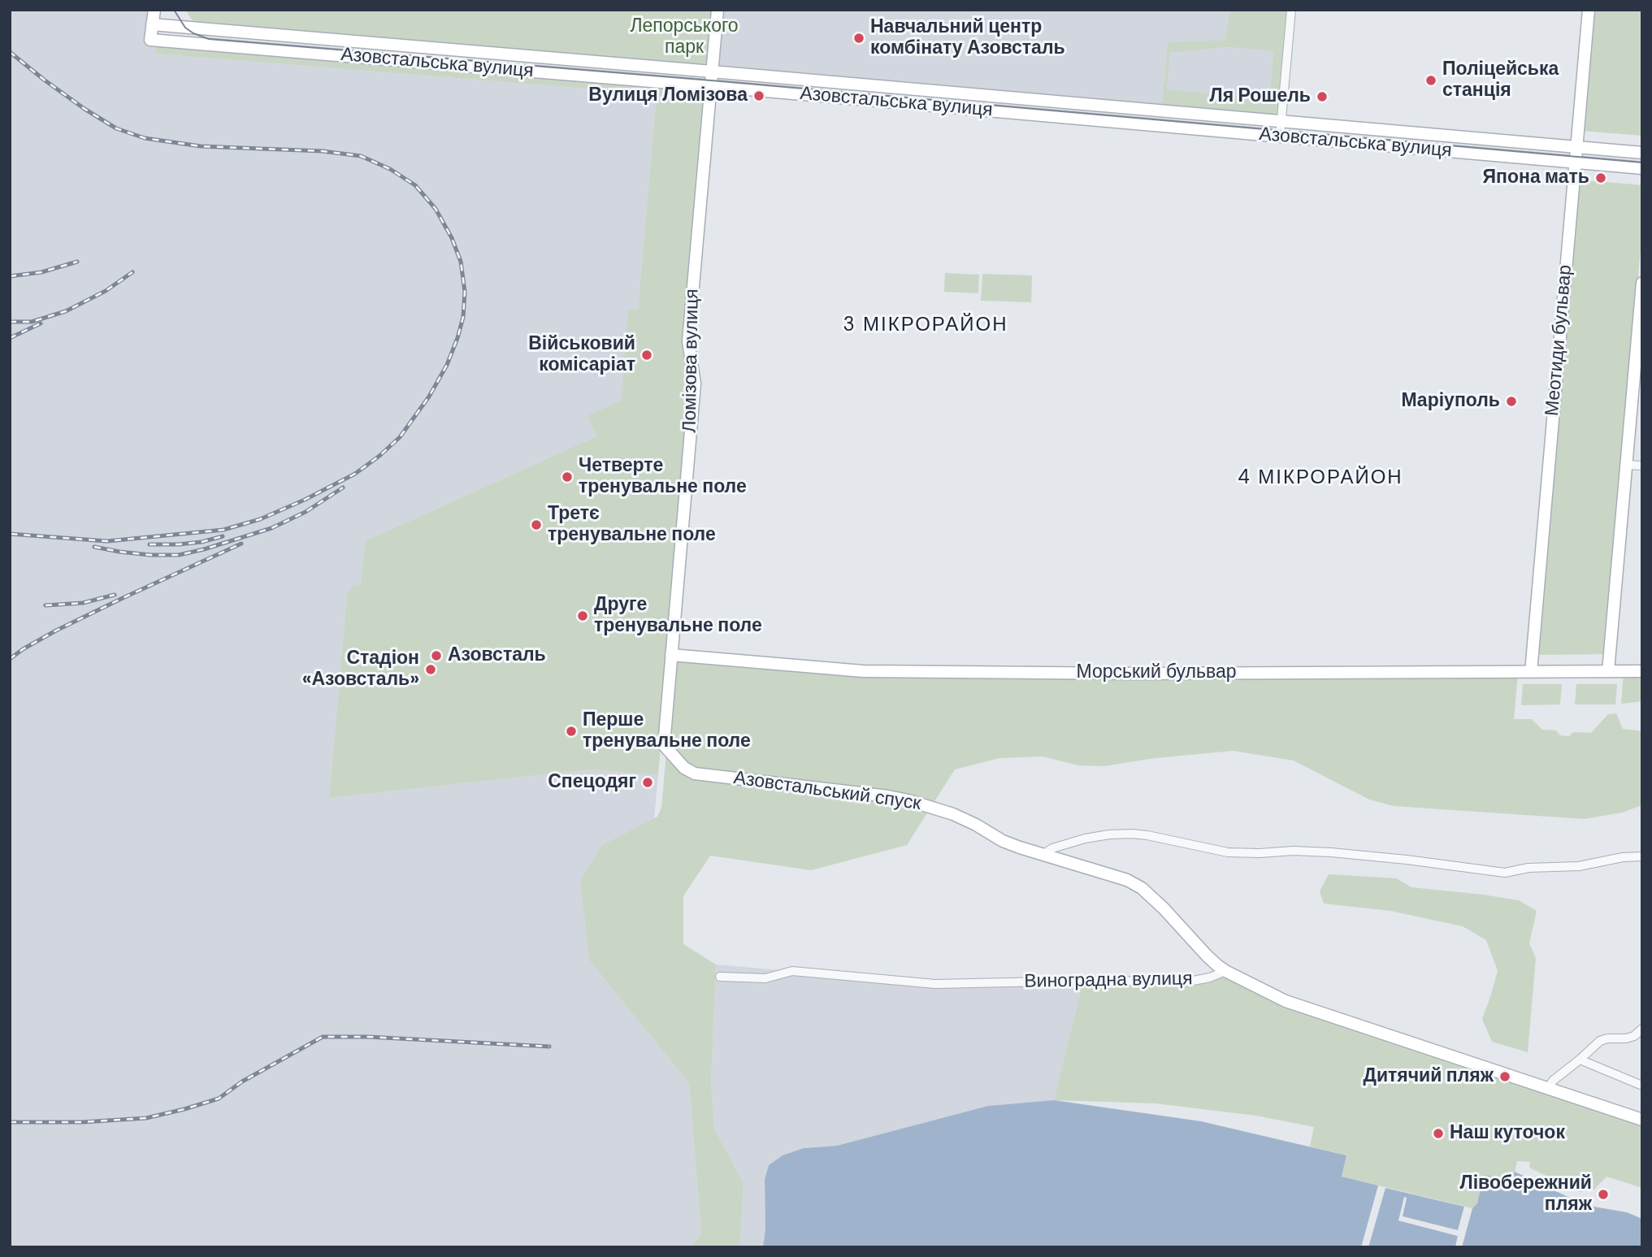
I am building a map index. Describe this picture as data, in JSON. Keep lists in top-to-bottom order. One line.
{"streets":{"street":["Азовстальська вулиця","Меотиди бульвар","Ломізова вулиця","Морський бульвар","Азовстальський спуск","Виноградна вулиця"]},"crossings":[["Азовстальська вулиця","Меотиди бульвар"],["Азовстальська вулиця","Ломізова вулиця"],["Меотиди бульвар","Морський бульвар"],["Ломізова вулиця","Морський бульвар"],["Ломізова вулиця","Азовстальський спуск"],["Азовстальський спуск","Виноградна вулиця"]],"districts":["3 МІКРОРАЙОН","4 МІКРОРАЙОН"],"parks":["Лепорського парк"],"places":["Навчальний центр комбінату Азовсталь","Поліцейська станція","Вулиця Ломізова","Ля Рошель","Япона мать","Військовий комісаріат","Маріуполь","Четверте тренувальне поле","Третє тренувальне поле","Друге тренувальне поле","Азовсталь","Стадіон «Азовсталь»","Перше тренувальне поле","Спецодяг","Дитячий пляж","Наш куточок","Лівобережний пляж"]}
